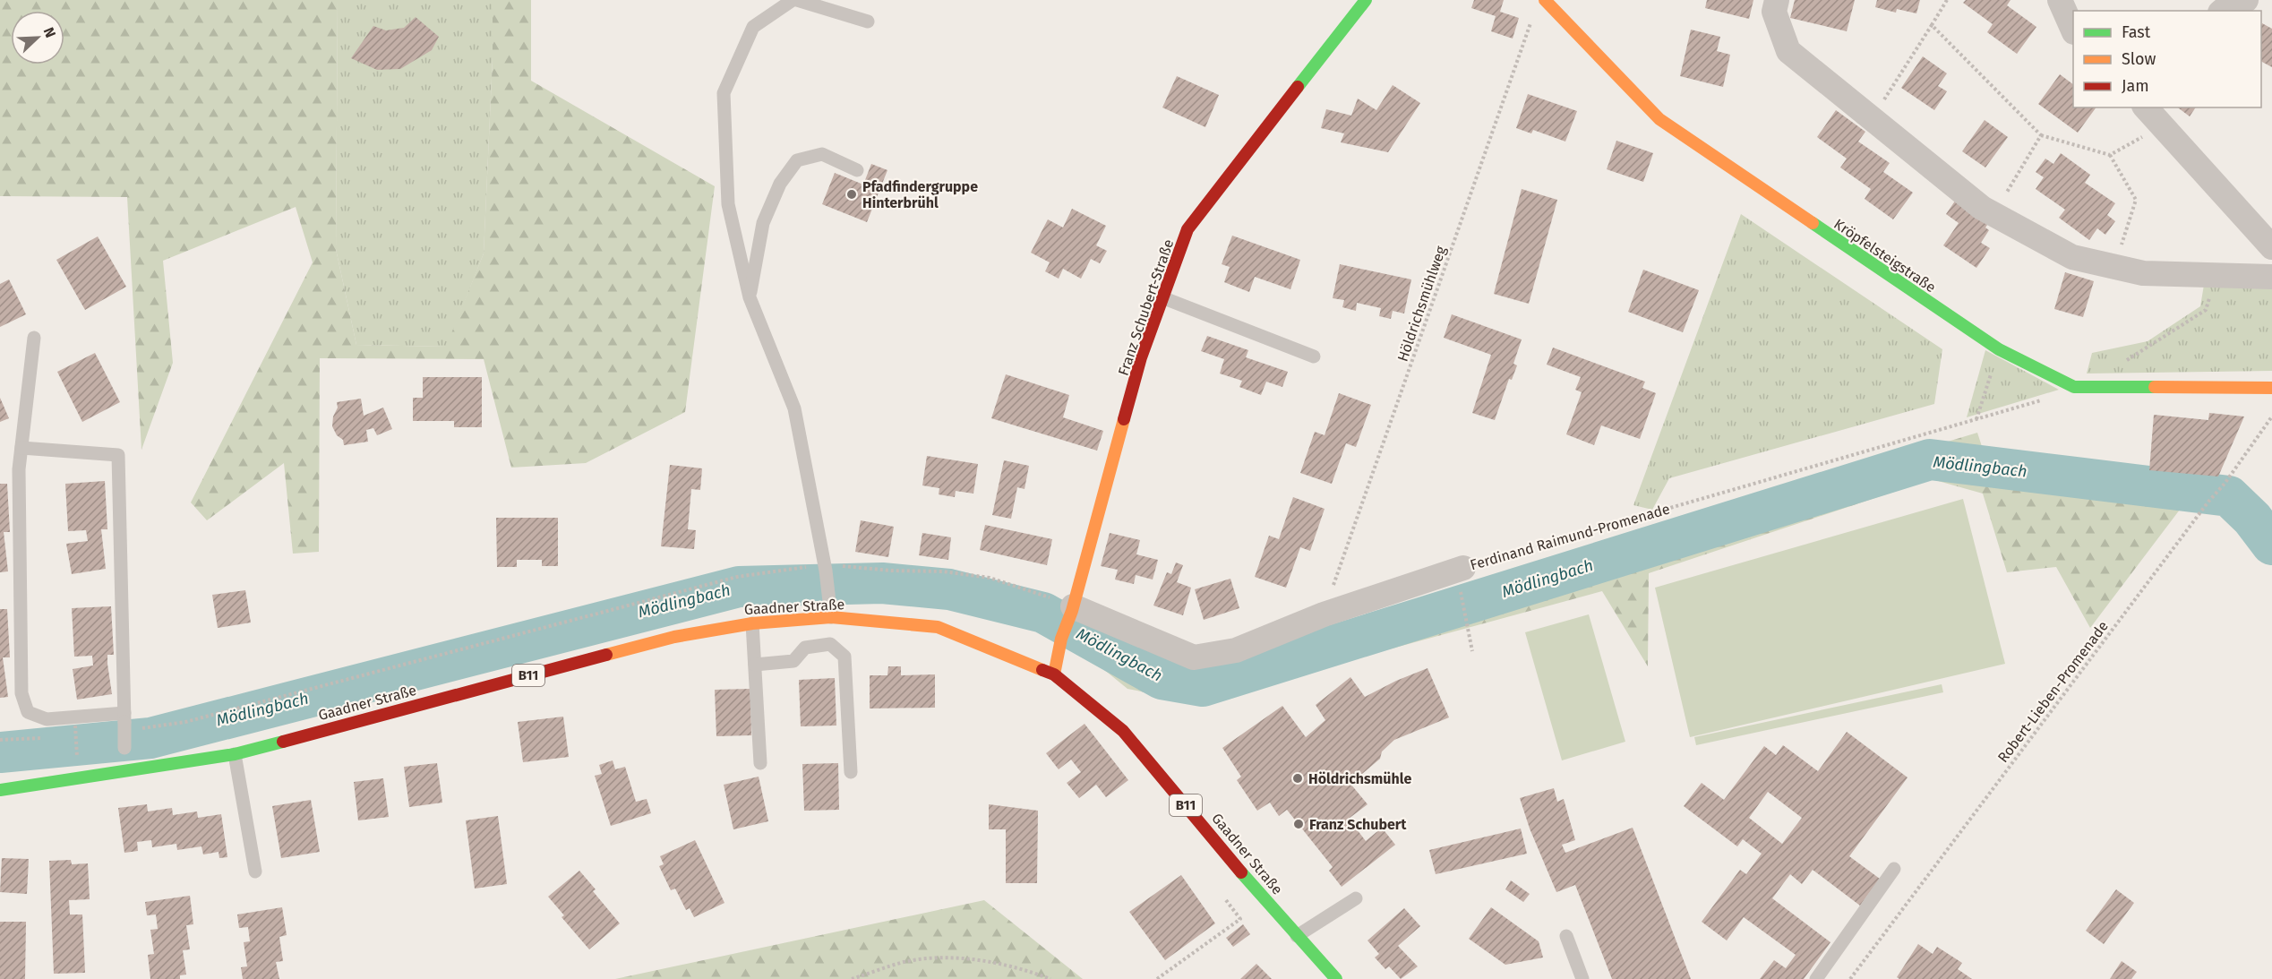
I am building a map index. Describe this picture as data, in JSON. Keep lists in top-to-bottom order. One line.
{"streets":{"street":["Kröpfelsteigstraße","Franz Schubert-Straße","Ferdinand Raimund-Promenade","Gaadner Straße","B11"],"path":["Höldrichsmühlweg","Robert-Lieben-Promenade"]},"crossings":[["Kröpfelsteigstraße","Ferdinand Raimund-Promenade"],["Höldrichsmühlweg","Ferdinand Raimund-Promenade"],["Franz Schubert-Straße","Ferdinand Raimund-Promenade"],["Franz Schubert-Straße","Gaadner Straße"]],"water":["Mödlingbach"],"places":["Pfadfindergruppe Hinterbrühl","Höldrichsmühle","Franz Schubert"],"legend":["Fast","Slow","Jam"],"north":"top right"}
